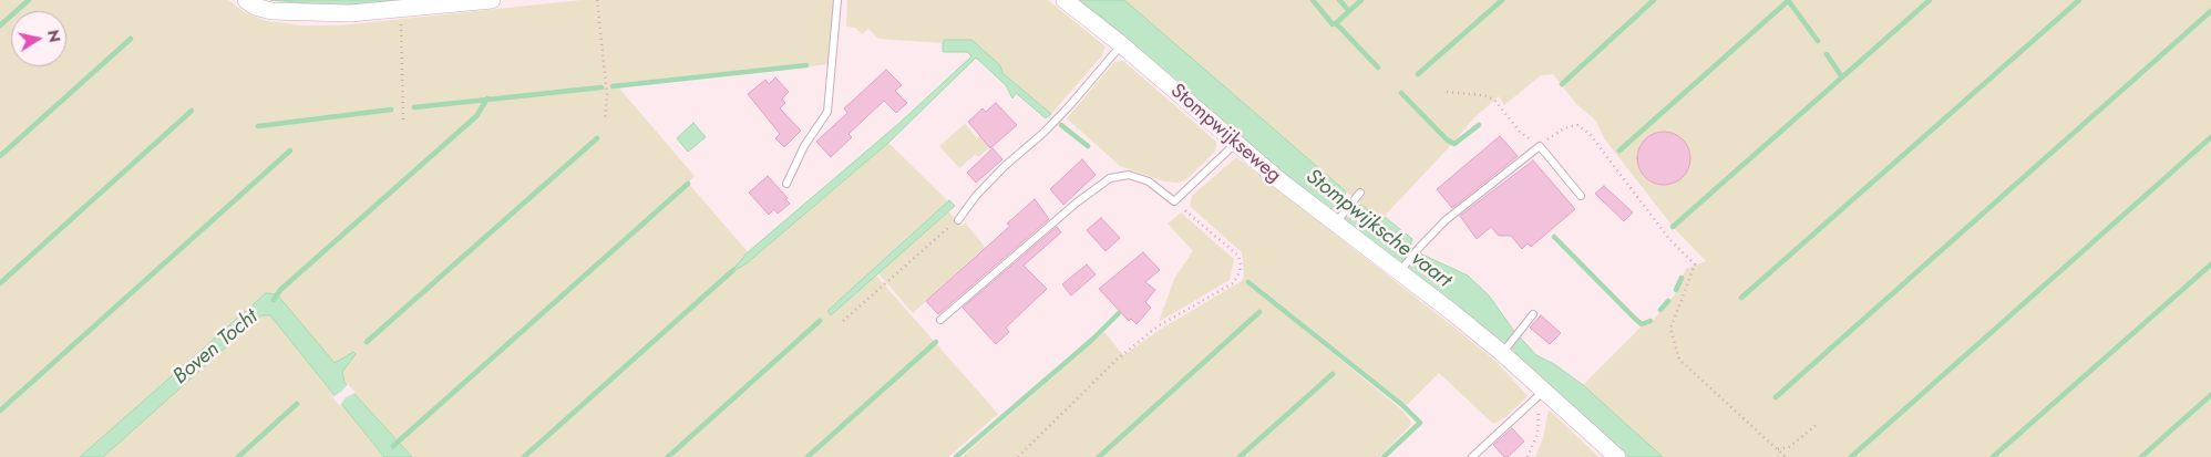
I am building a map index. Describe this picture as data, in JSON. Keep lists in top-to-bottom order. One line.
{"streets":{"street":["Stompwijkseweg"]},"water":["Stompwijksche vaart","Boven Tocht"],"north":"right"}
